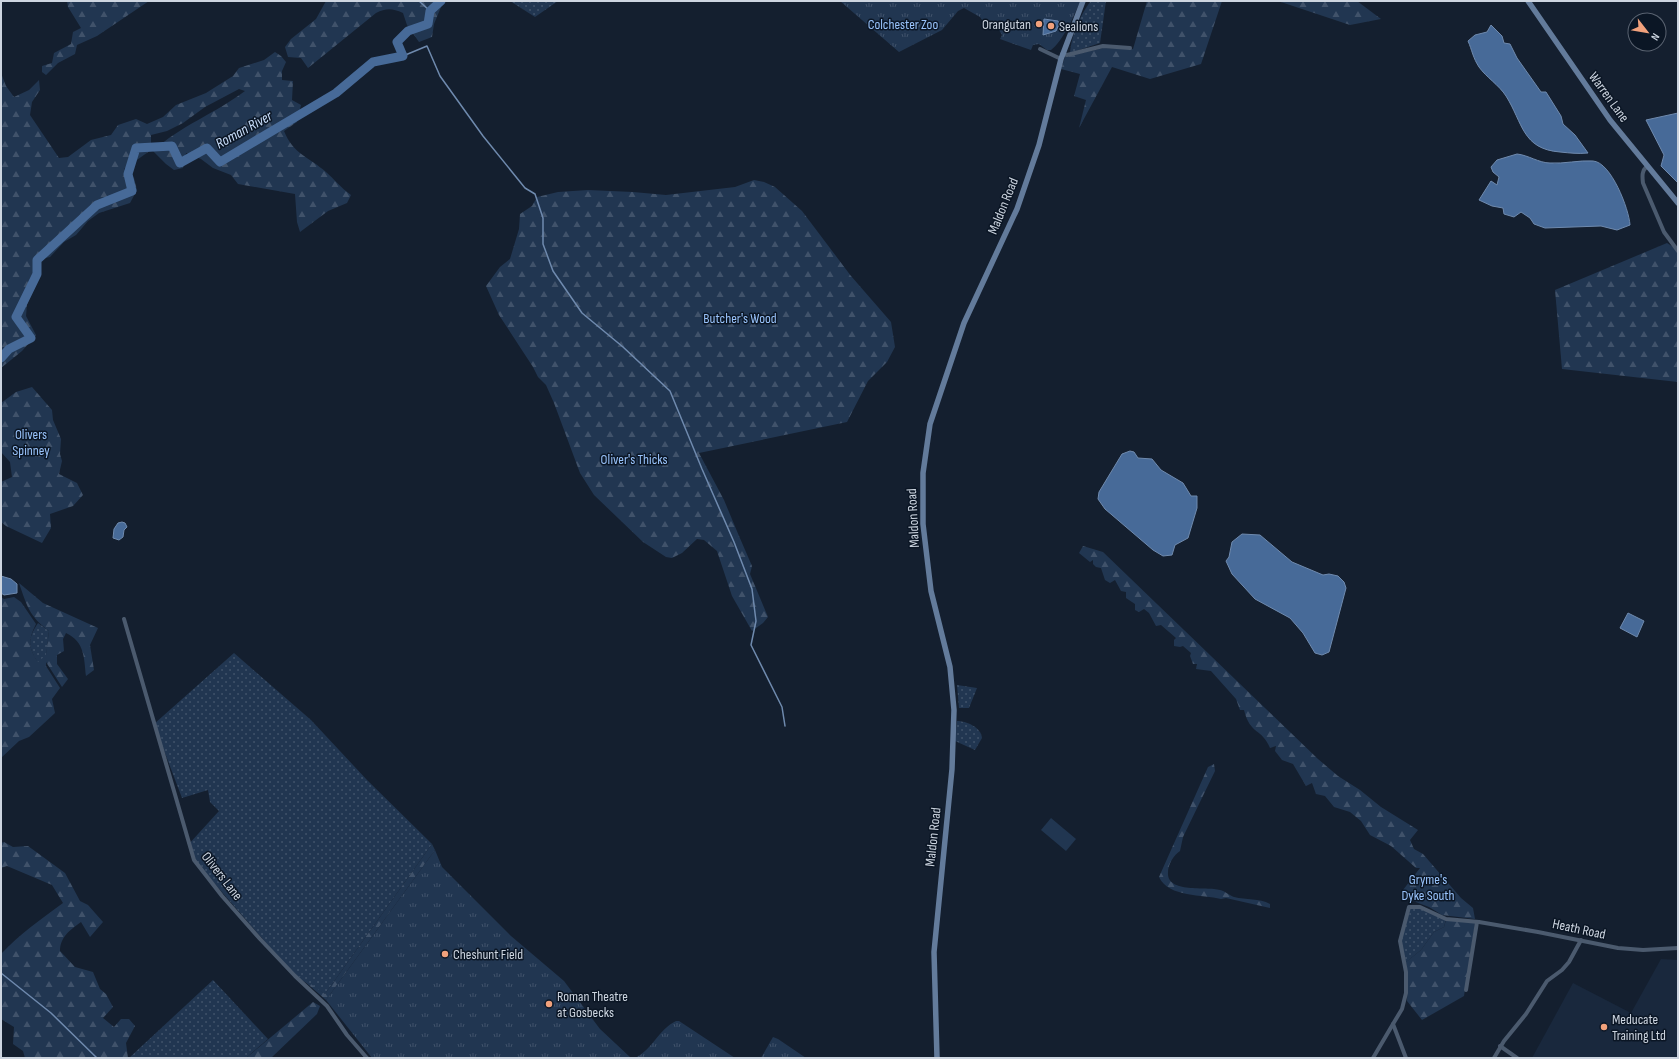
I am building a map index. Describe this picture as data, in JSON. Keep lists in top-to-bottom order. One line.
{"streets":{"main road":["Warren Lane","Maldon Road"],"street":["Olivers Lane","Heath Road"]},"water":["Roman River"],"parks":["Colchester Zoo","Butcher's Wood","Olivers Spinney","Oliver's Thicks","Gryme's Dyke South"],"places":["Orangutan","Sealions","Cheshunt Field","Roman Theatre at Gosbecks","Meducate Training Ltd"],"north":"bottom right"}
